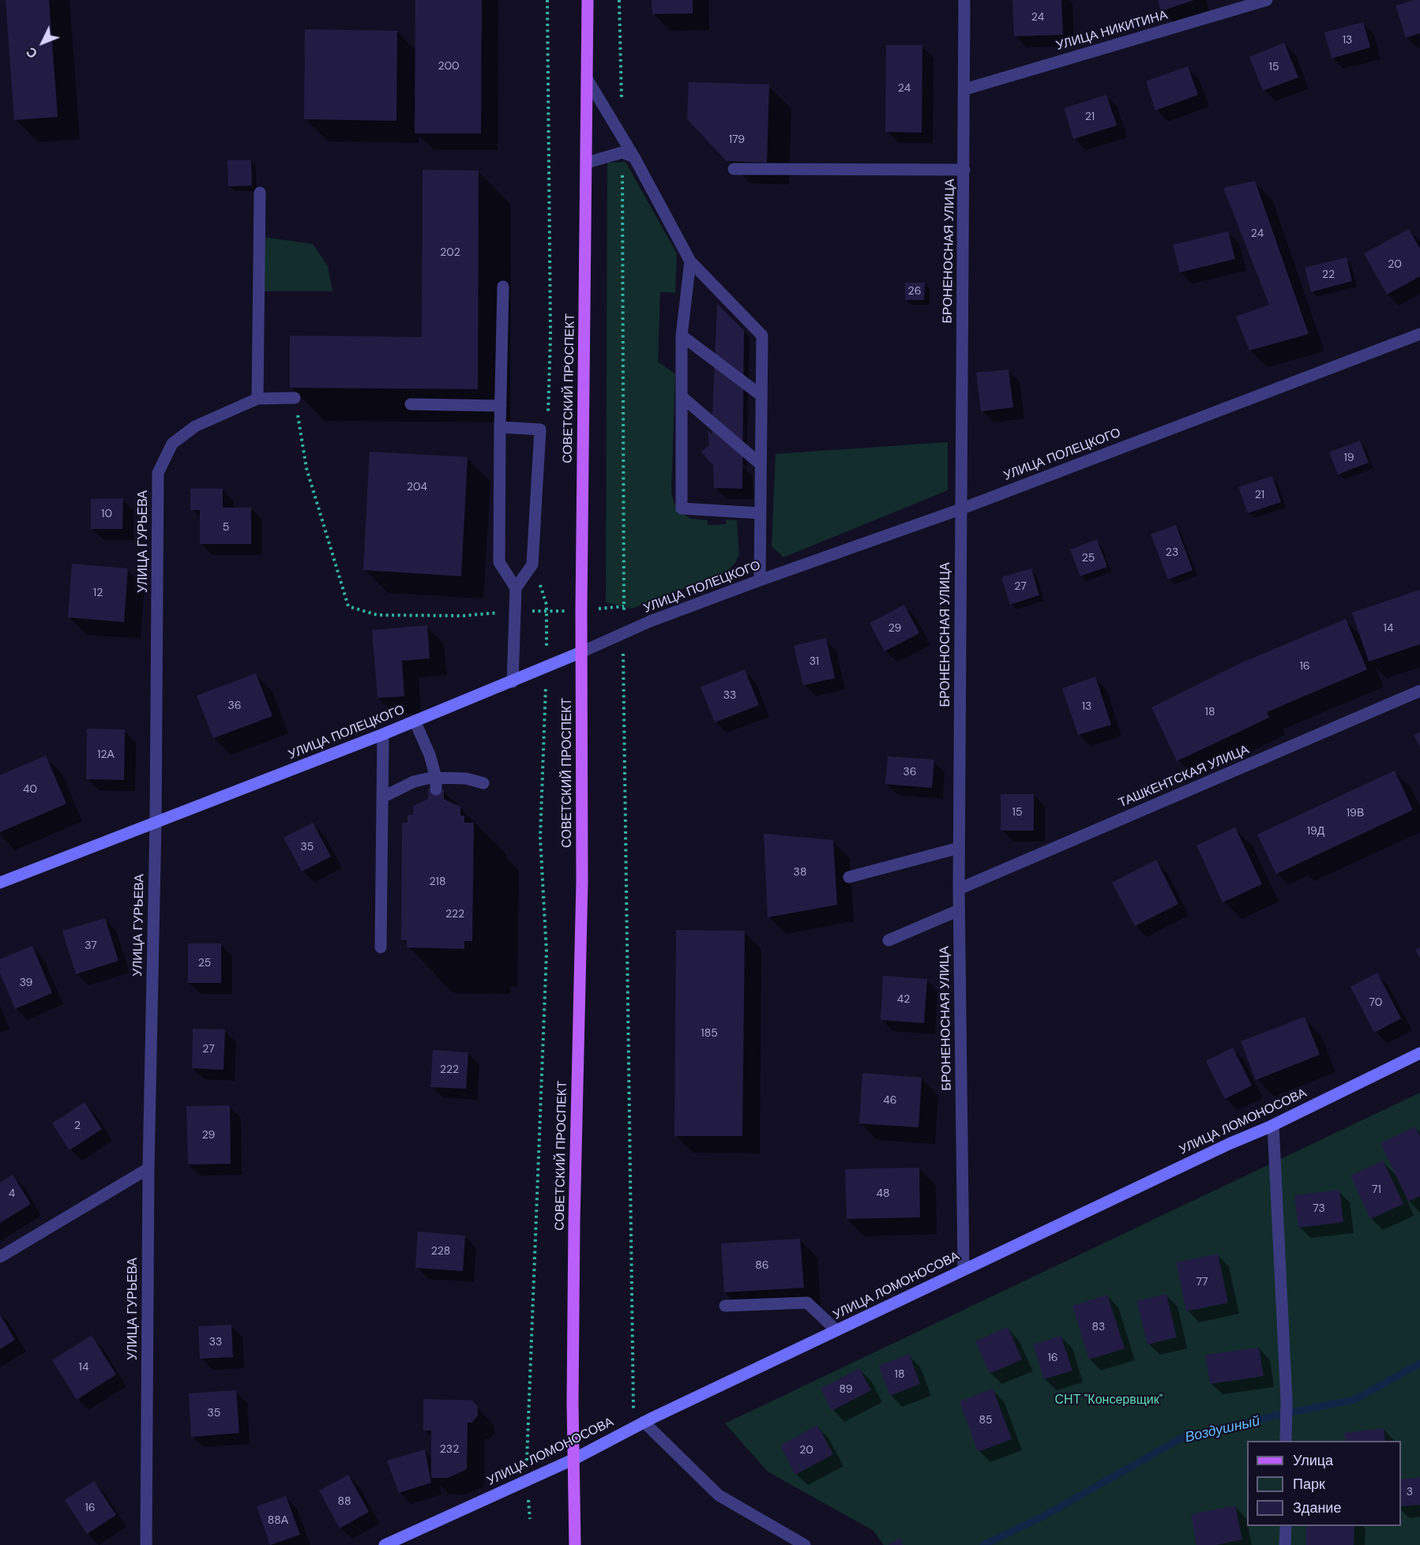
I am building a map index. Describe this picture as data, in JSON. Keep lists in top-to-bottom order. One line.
{"streets":{"main road":["СОВЕТСКИЙ ПРОСПЕКТ","УЛИЦА ПОЛЕЦКОГО","УЛИЦА ЛОМОНОСОВА"],"street":["УЛИЦА НИКИТИНА","БРОНЕНОСНАЯ УЛИЦА","УЛИЦА ГУРЬЕВА","ТАШКЕНТСКАЯ УЛИЦА"]},"crossings":[["УЛИЦА НИКИТИНА","БРОНЕНОСНАЯ УЛИЦА"],["БРОНЕНОСНАЯ УЛИЦА","УЛИЦА ПОЛЕЦКОГО"],["БРОНЕНОСНАЯ УЛИЦА","ТАШКЕНТСКАЯ УЛИЦА"],["БРОНЕНОСНАЯ УЛИЦА","УЛИЦА ЛОМОНОСОВА"],["СОВЕТСКИЙ ПРОСПЕКТ","УЛИЦА ПОЛЕЦКОГО"],["СОВЕТСКИЙ ПРОСПЕКТ","УЛИЦА ЛОМОНОСОВА"],["УЛИЦА ПОЛЕЦКОГО","УЛИЦА ГУРЬЕВА"]],"water":["Воздушный"],"parks":["СНТ \"Консервщик\""],"house_numbers":["24","13","200","15","24","21","179","24","202","20","22","26","19","204","21","10","5","23","25","27","12","29","14","31","16","33","36","13","18","12А","36","40","15","19В","19Д","35","38","218","222","37","25","39","42","70","185","27","222","46","2","29","71","4","48","73","228","86","77","83","33","16","14","18","89","35","85","232","20","3","88","16","88А"],"legend":["Улица","Парк","Здание"],"north":"bottom left"}
